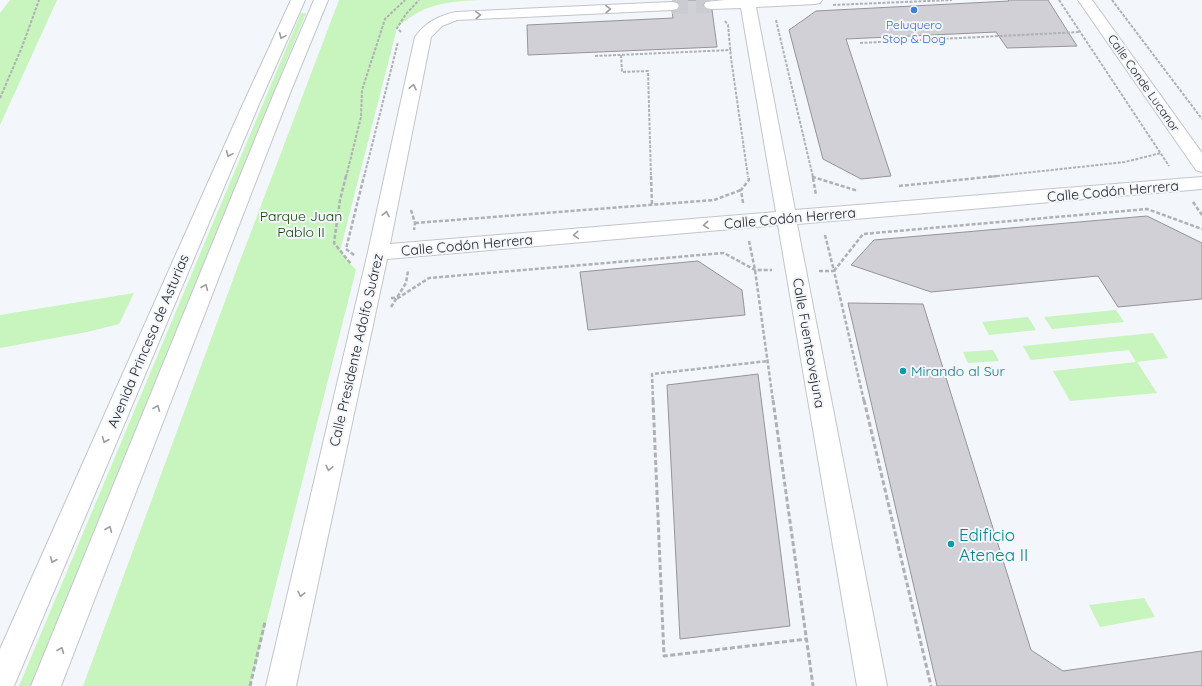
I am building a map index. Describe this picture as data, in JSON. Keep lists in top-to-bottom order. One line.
{"streets":{"street":["Calle Conde Lucanor","Calle Codón Herrera","Avenida Princesa de Asturias","Calle Fuenteovejuna","Calle Presidente Adolfo Suárez"]},"crossings":[["Calle Codón Herrera","Calle Fuenteovejuna"],["Calle Codón Herrera","Calle Presidente Adolfo Suárez"]],"one_way":["Calle Codón Herrera"],"parks":["Parque Juan Pablo II"],"places":["Peluquero Stop & Dog","Mirando al Sur","Edificio Atenea II"]}
